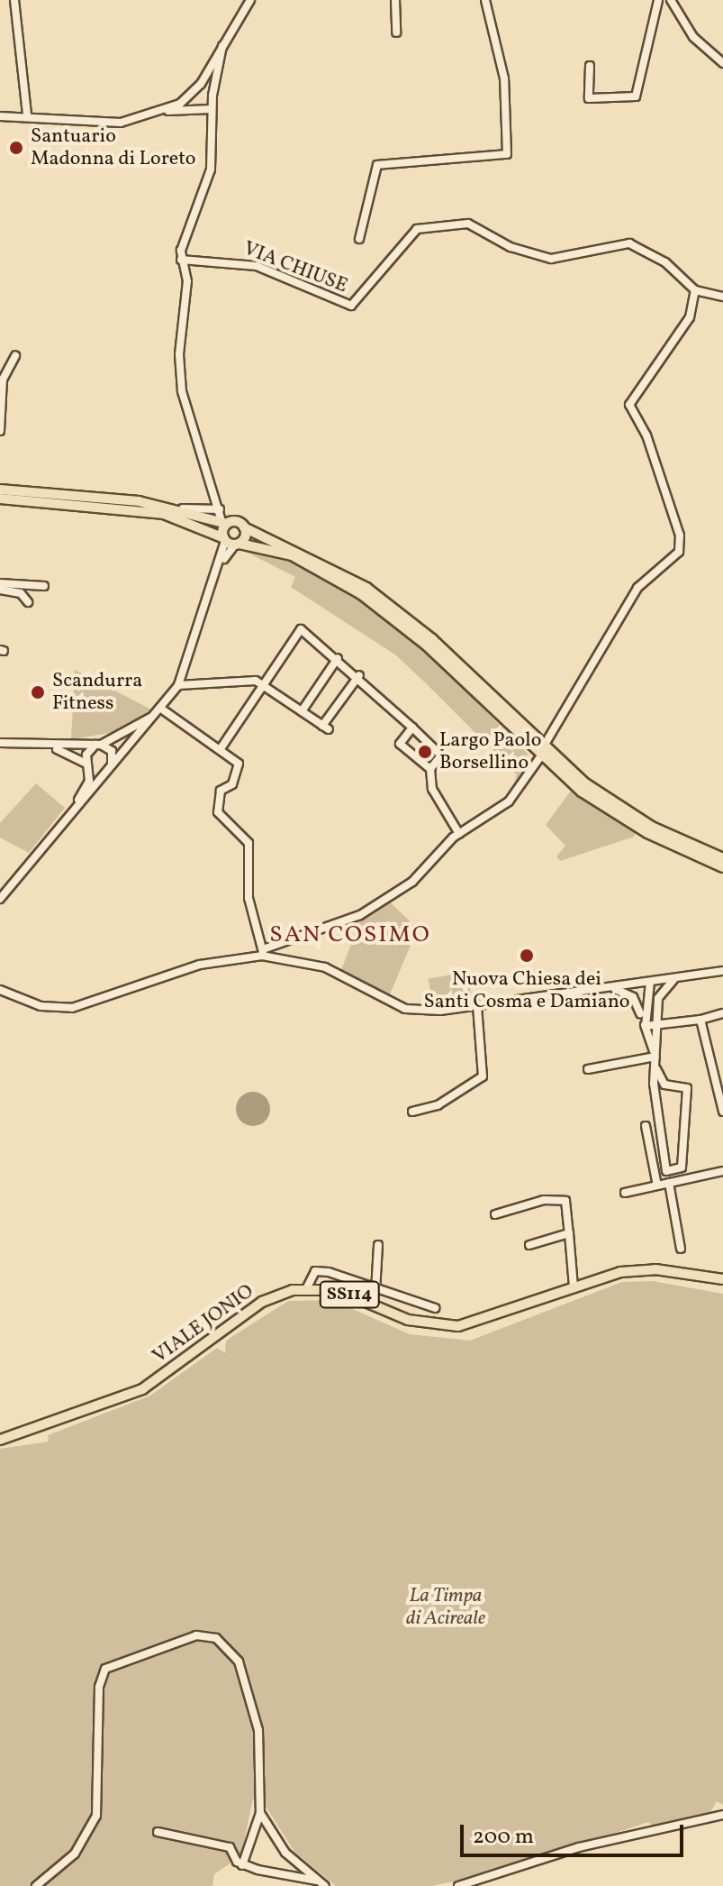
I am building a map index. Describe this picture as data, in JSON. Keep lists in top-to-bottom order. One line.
{"streets":{"main road":["SS114","VIALE JONIO"],"street":["VIA CHIUSE"]},"districts":["SAN COSIMO"],"parks":["La Timpa di Acireale"],"places":["Santuario Madonna di Loreto","Scandurra Fitness","Largo Paolo Borsellino","Nuova Chiesa dei Santi Cosma e Damiano"],"scale_bar":"200 m"}
